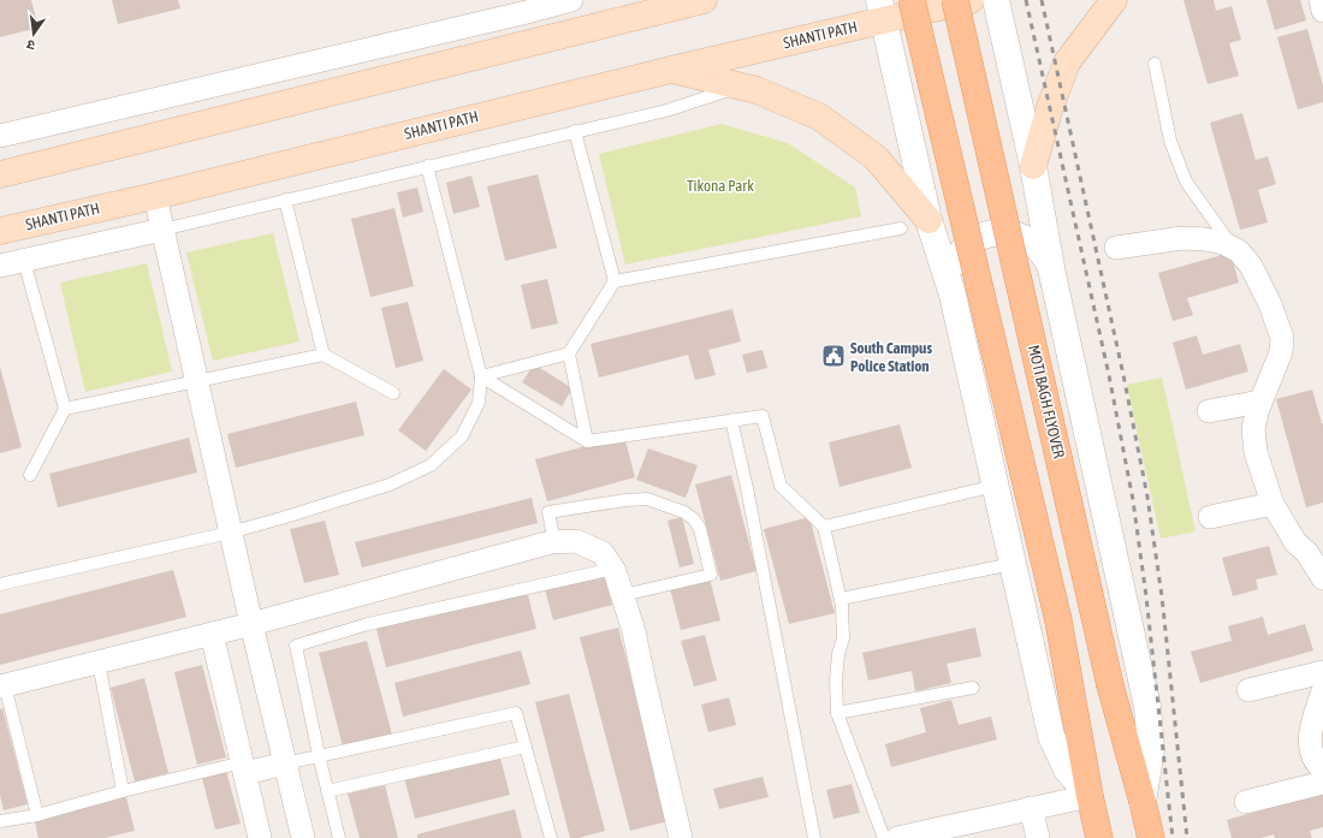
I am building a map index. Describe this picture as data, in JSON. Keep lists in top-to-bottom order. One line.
{"streets":{"main road":["SHANTI PATH","MOTI BAGH FLYOVER"]},"parks":["Tikona Park"],"places":{"public building":["South Campus Police Station"]},"north":"bottom"}
